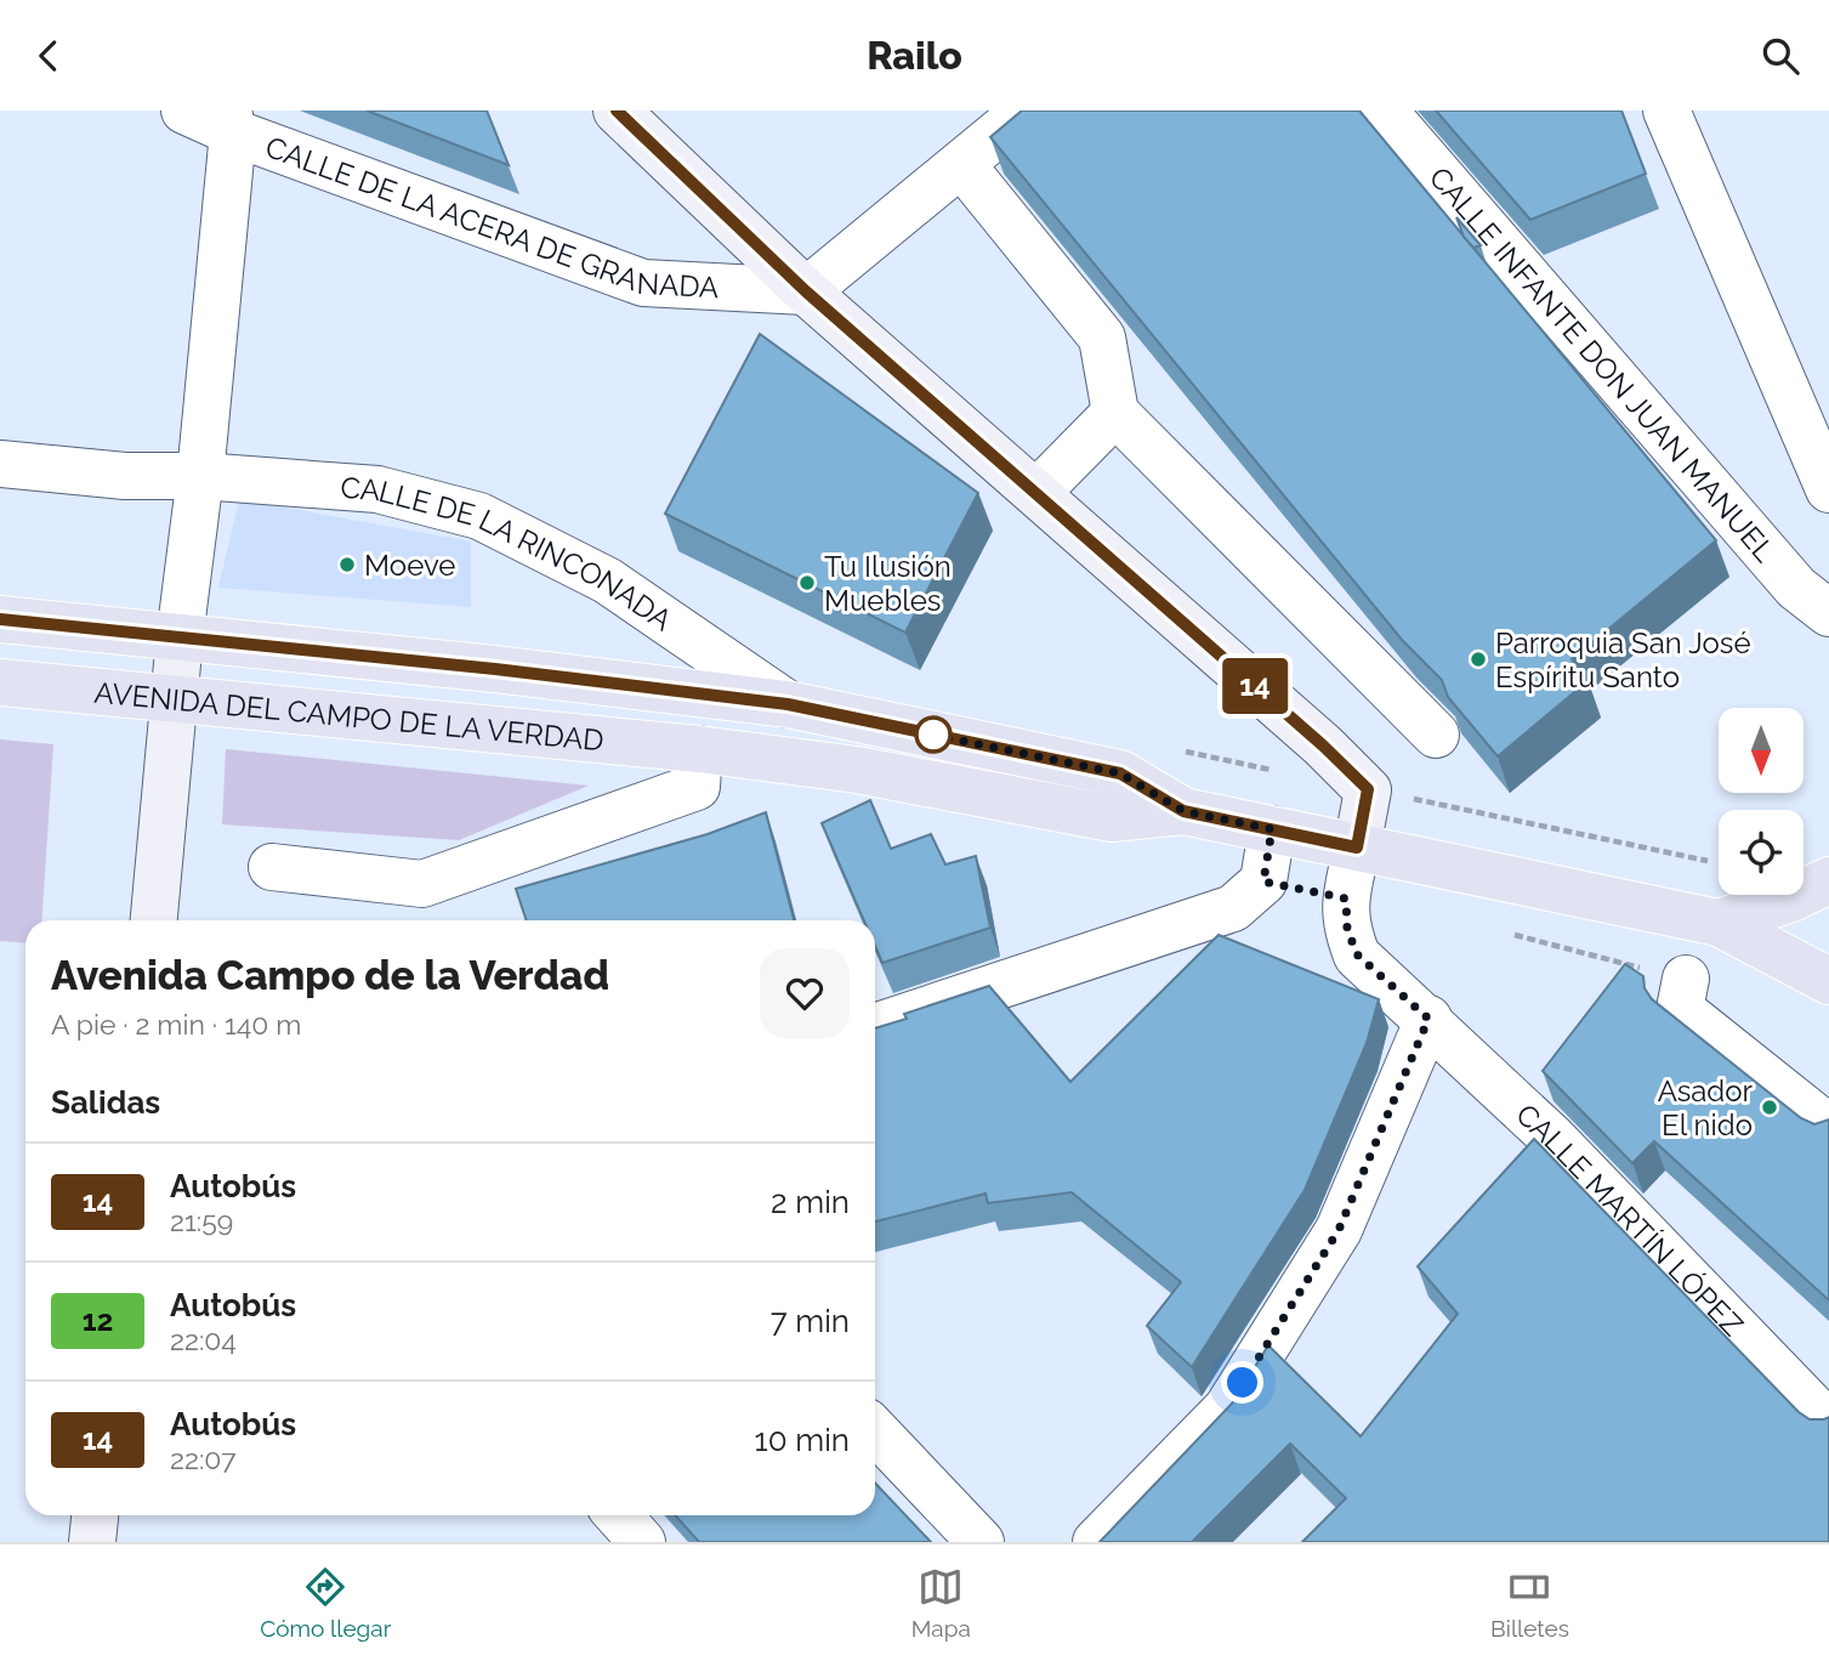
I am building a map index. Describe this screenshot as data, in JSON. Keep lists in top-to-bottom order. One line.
{"streets":{"main road":["AVENIDA DEL CAMPO DE LA VERDAD"],"street":["CALLE DE LA ACERA DE GRANADA","CALLE INFANTE DON JUAN MANUEL","CALLE DE LA RINCONADA","CALLE MARTÍN LÓPEZ"]},"crossings":[["CALLE DE LA RINCONADA","AVENIDA DEL CAMPO DE LA VERDAD"],["AVENIDA DEL CAMPO DE LA VERDAD","CALLE MARTÍN LÓPEZ"]],"places":["Moeve","Tu Ilusión Muebles","Parroquia San José Espíritu Santo","Asador El nido"],"lines":["bus line 14"],"north":"bottom","page":{"header":"Railo","on_map":"14","heading":[["Avenida Campo de la Verdad","A pie · 2 min · 140 m"],"Salidas"],"list":[{"mark":"14","name":"Autobús","note":"21:59","value":"2 min"},{"mark":"12","name":"Autobús","note":"22:04","value":"7 min"},{"mark":"14","name":"Autobús","note":"22:07","value":"10 min"}],"tabs":["Cómo llegar","Mapa","Billetes"]}}
